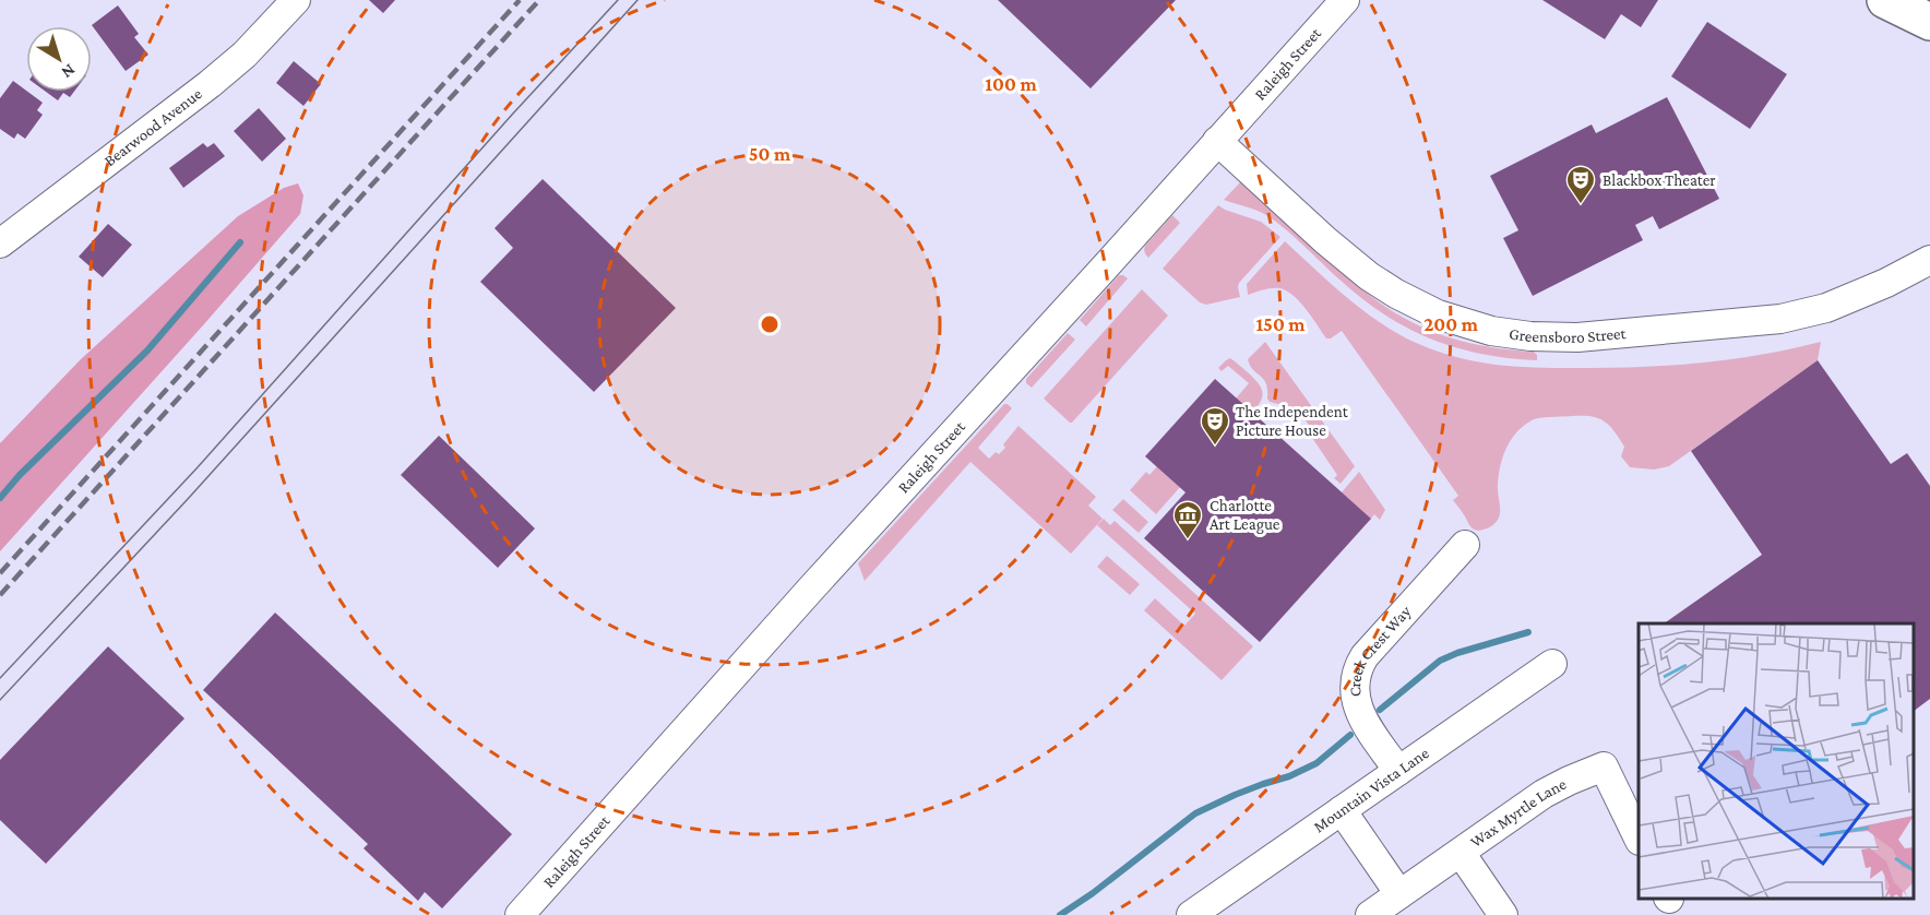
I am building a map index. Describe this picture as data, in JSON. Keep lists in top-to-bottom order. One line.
{"streets":{"street":["Raleigh Street","Bearwood Avenue","Greensboro Street","Creek Crest Way","Mountain Vista Lane","Wax Myrtle Lane"]},"crossings":[["Raleigh Street","Greensboro Street"],["Creek Crest Way","Mountain Vista Lane"]],"places":{"theatre":["Blackbox Theater","The Independent Picture House"],"museum":["Charlotte Art League"]},"north":"bottom right","rings":["100 m","50 m","150 m","200 m"]}
